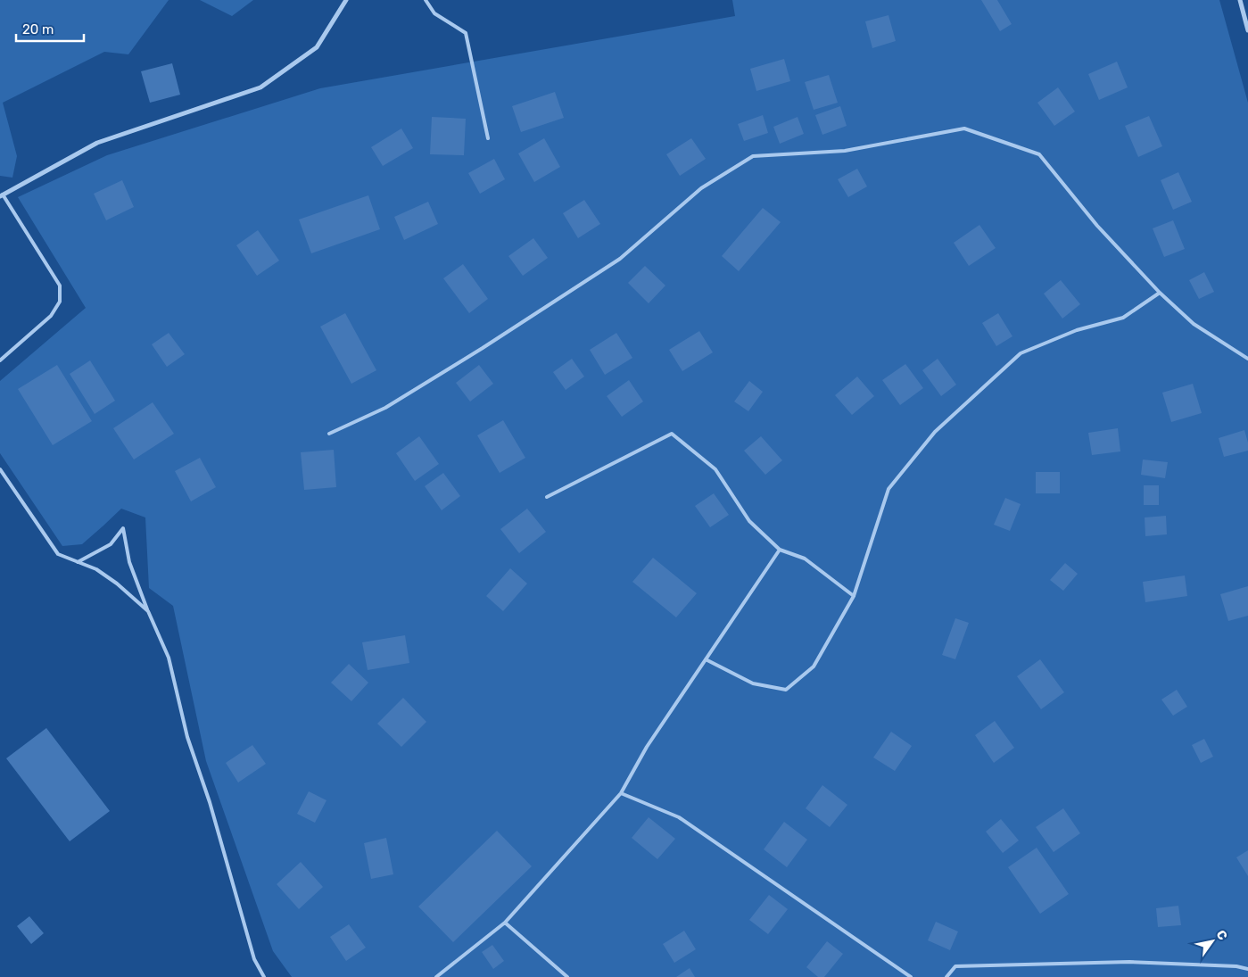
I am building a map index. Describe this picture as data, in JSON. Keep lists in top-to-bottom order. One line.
{"scale_bar":"20 m","north":"top right"}
